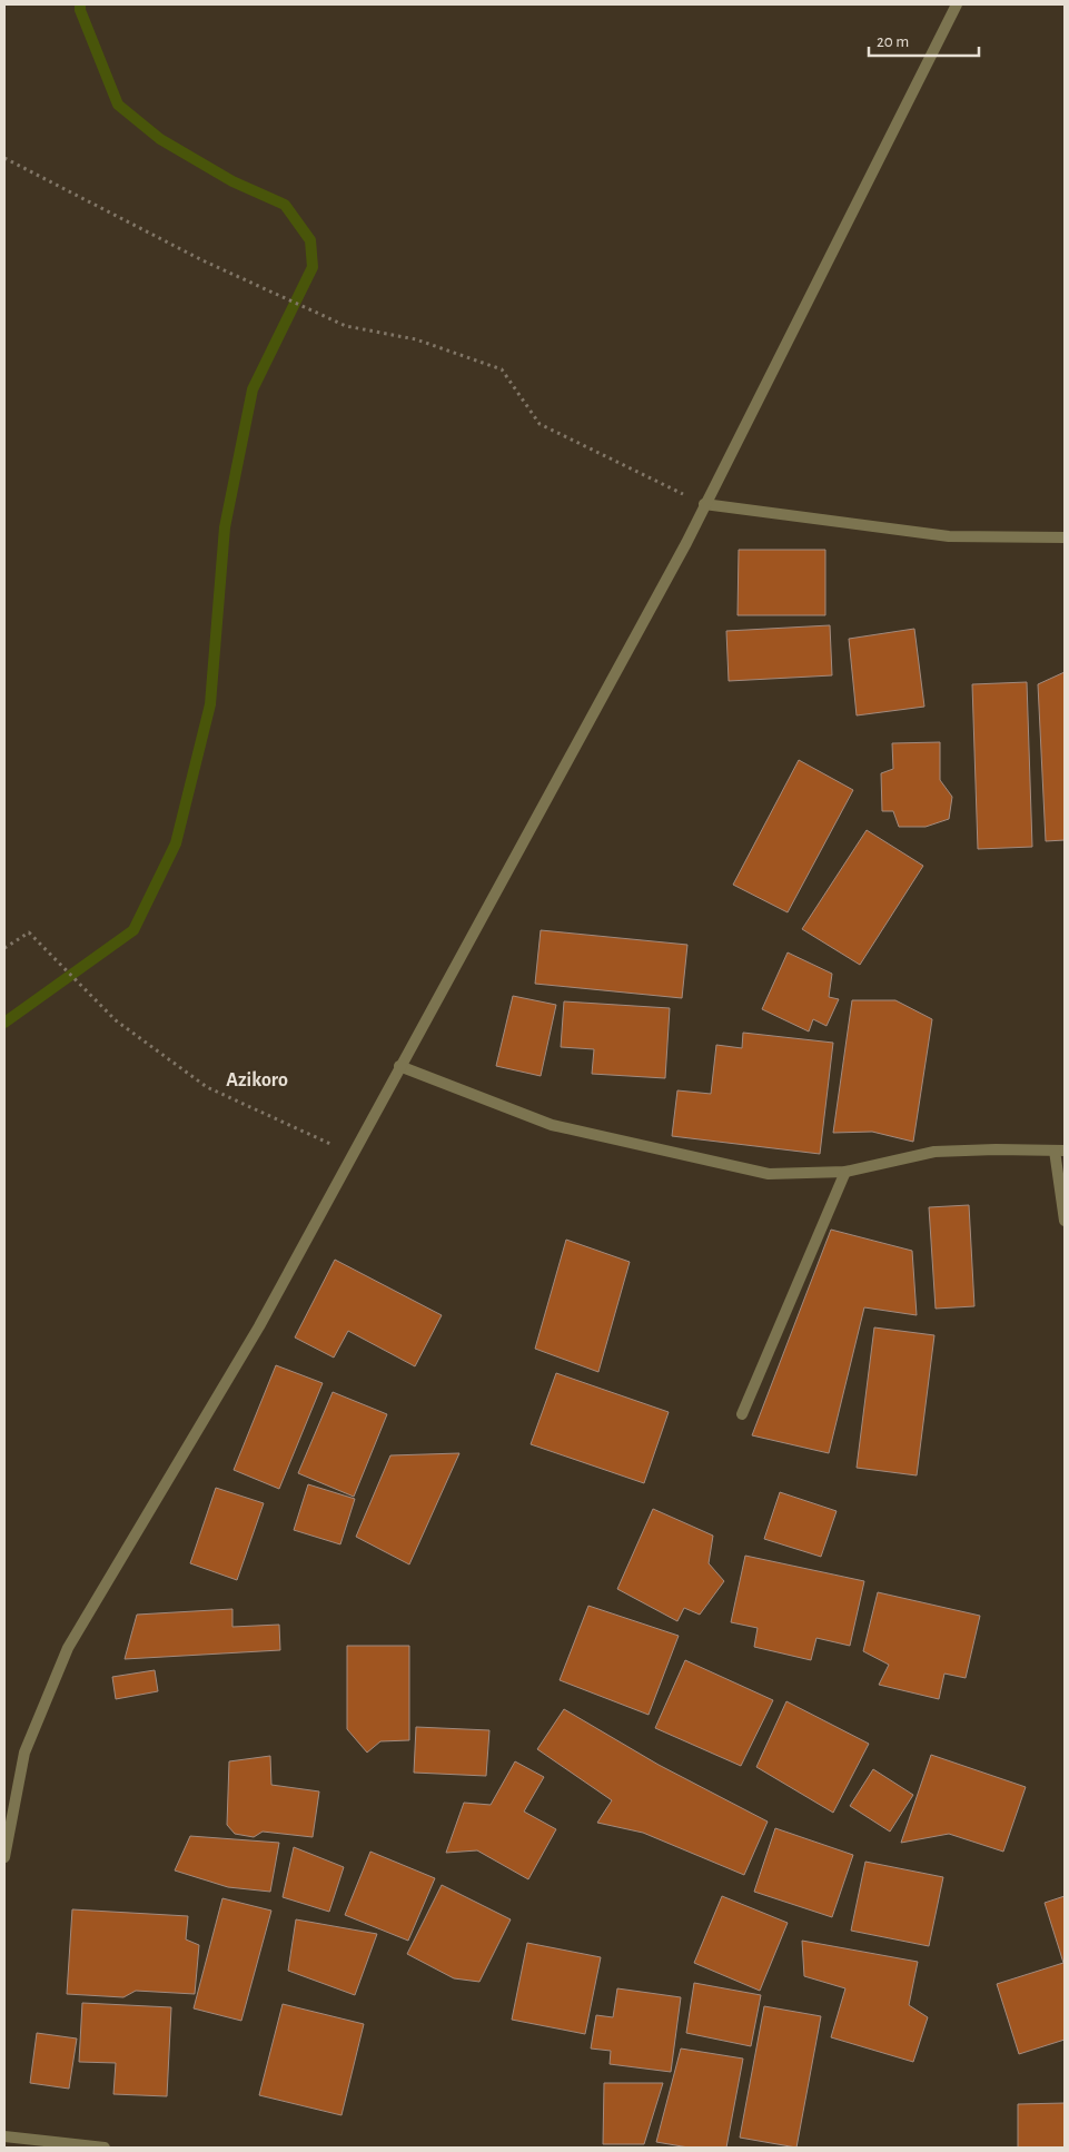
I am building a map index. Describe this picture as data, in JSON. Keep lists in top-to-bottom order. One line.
{"districts":["Azikoro"],"scale_bar":"20 m"}
